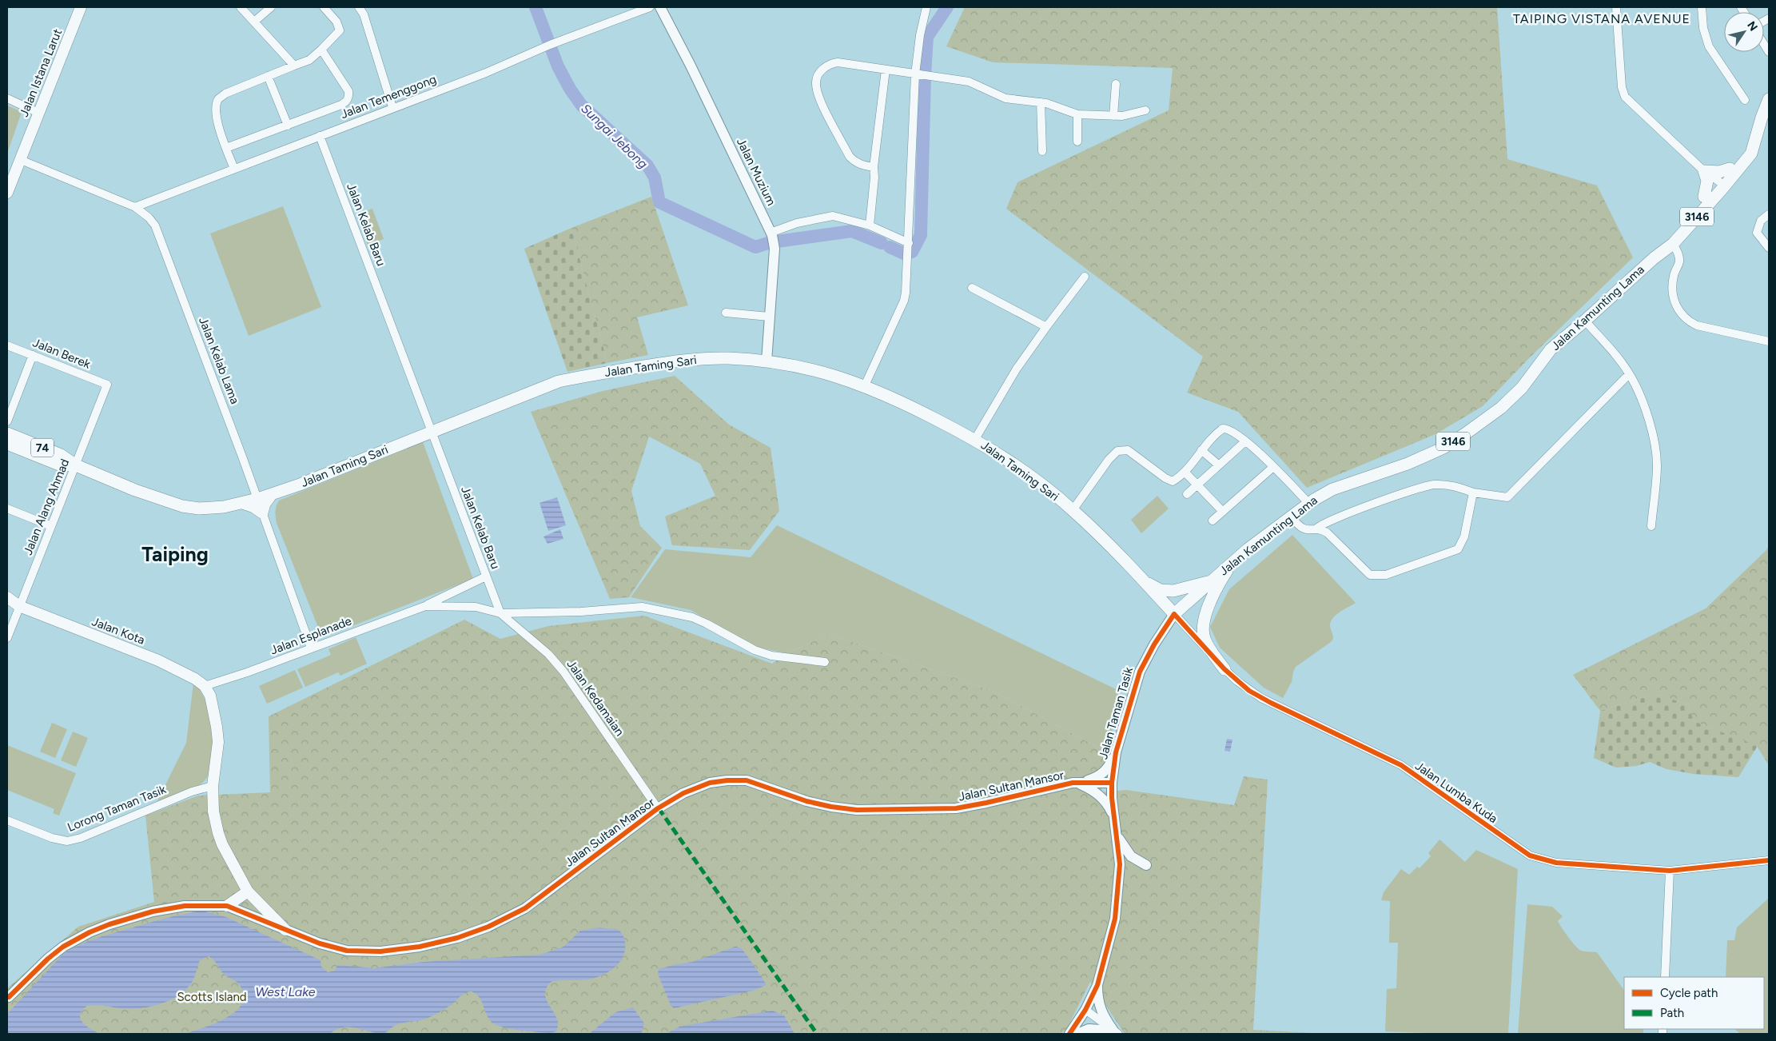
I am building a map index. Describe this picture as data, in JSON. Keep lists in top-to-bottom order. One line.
{"streets":{"main road":["Jalan Istana Larut","3146","Jalan Kamunting Lama","Jalan Taming Sari","74","Jalan Kota","Jalan Sultan Mansor"],"street":["Jalan Temenggong","Jalan Muzium","Jalan Kelab Baru","Jalan Berek","Jalan Kelab Lama","Jalan Alang Ahmad","Jalan Esplanade","Jalan Kedamaian","Jalan Taman Tasik","Jalan Lumba Kuda","Lorong Taman Tasik"]},"crossings":[["Jalan Istana Larut","Jalan Kelab Lama"],["Jalan Temenggong","Jalan Kelab Baru"],["Jalan Temenggong","Jalan Kelab Lama"],["Jalan Muzium","Jalan Taming Sari"],["Jalan Kelab Baru","Jalan Taming Sari"],["Jalan Kelab Baru","Jalan Esplanade"],["Jalan Kelab Baru","Jalan Kedamaian"],["Jalan Kamunting Lama","Jalan Taming Sari"],["Jalan Kamunting Lama","Jalan Taman Tasik"],["Jalan Kamunting Lama","Jalan Lumba Kuda"],["Jalan Berek","Jalan Alang Ahmad"],["Jalan Kelab Lama","Jalan Taming Sari"],["Jalan Kelab Lama","Jalan Esplanade"],["Jalan Taming Sari","Jalan Alang Ahmad"],["Jalan Taming Sari","Jalan Taman Tasik"],["Jalan Taming Sari","Jalan Lumba Kuda"],["Jalan Alang Ahmad","Jalan Kota"],["Jalan Kota","Jalan Esplanade"],["Jalan Kota","Jalan Sultan Mansor"],["Jalan Esplanade","Jalan Kedamaian"],["Jalan Esplanade","Jalan Sultan Mansor"],["Jalan Kedamaian","Jalan Sultan Mansor"],["Jalan Taman Tasik","Jalan Lumba Kuda"],["Jalan Sultan Mansor","Lorong Taman Tasik"]],"districts":["TAIPING VISTANA AVENUE","Taiping"],"water":["Sungai Jebong","West Lake"],"parks":["Scotts Island"],"legend":["Cycle path","Path"],"north":"top right"}
